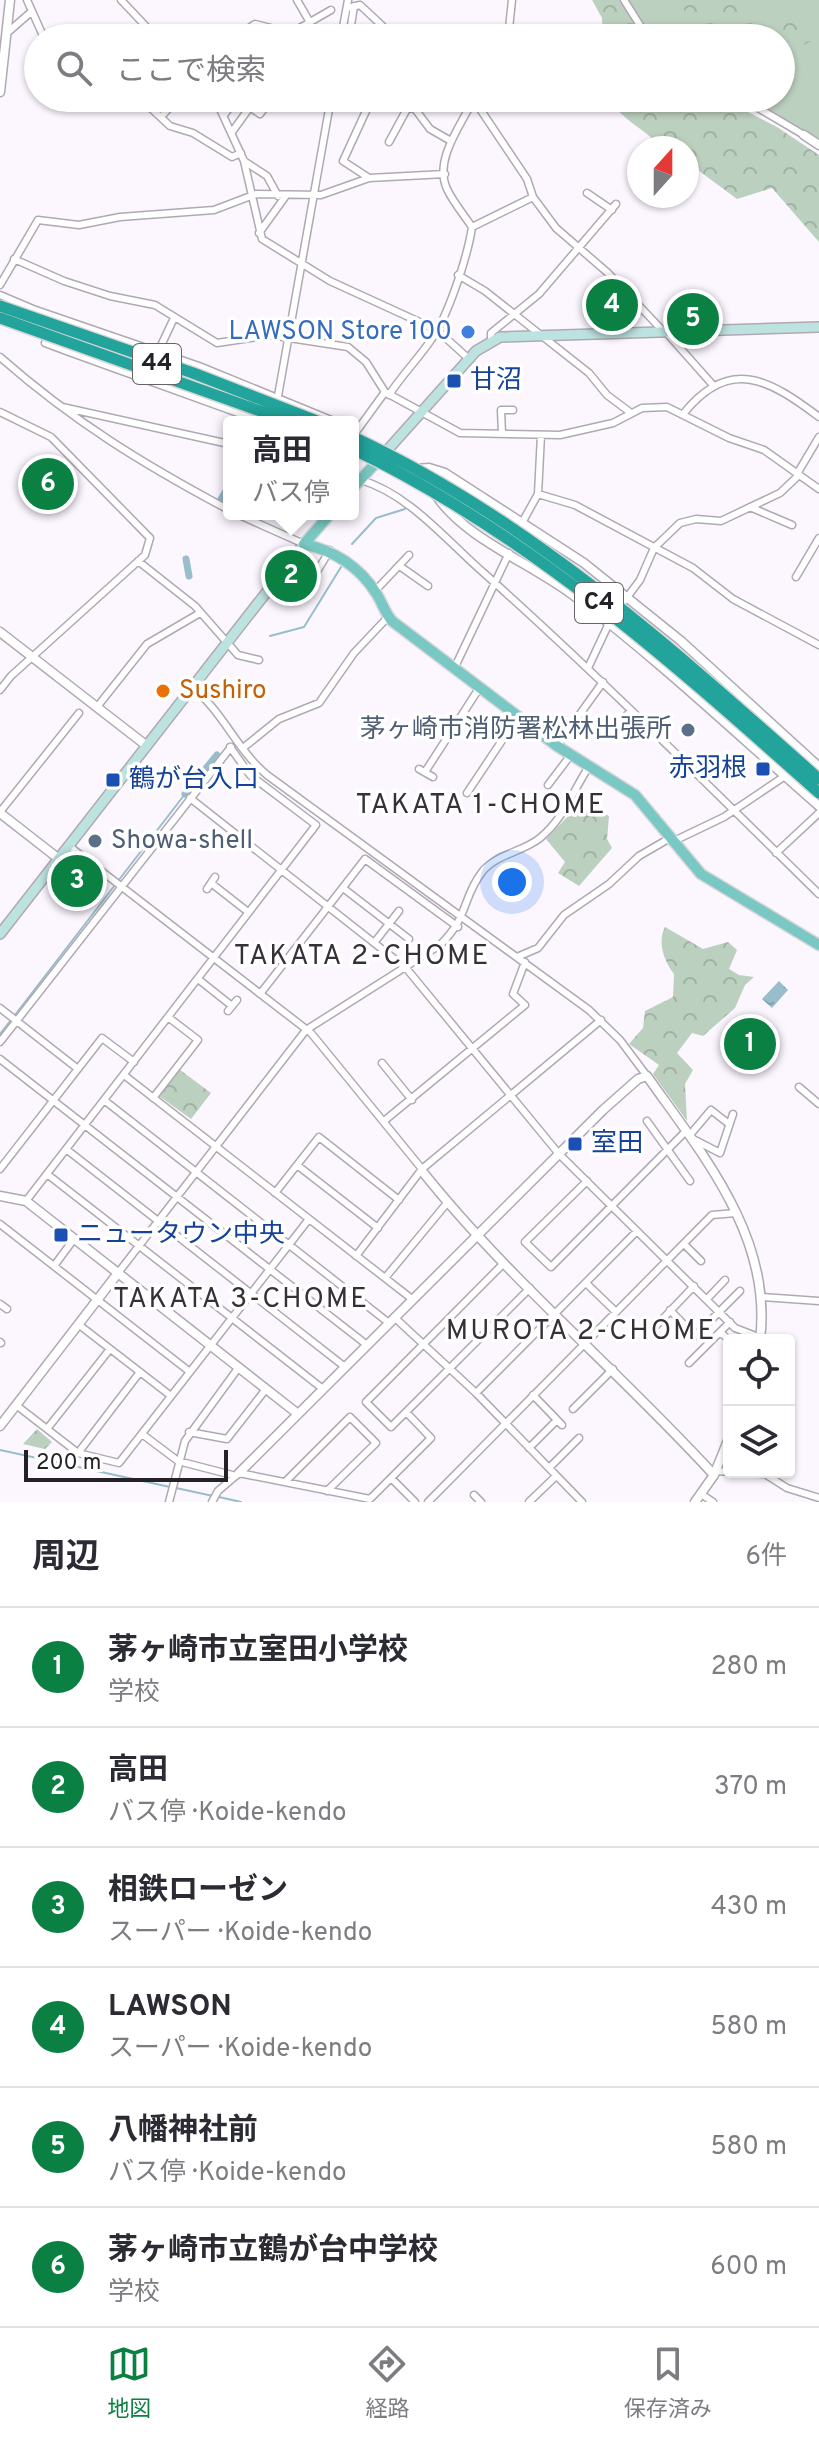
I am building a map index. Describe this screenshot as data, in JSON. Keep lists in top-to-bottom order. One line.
{"streets":{"highway":["C4"],"main road":["44"]},"districts":["TAKATA 1-CHOME","TAKATA 2-CHOME","TAKATA 3-CHOME","MUROTA 2-CHOME"],"places":{"other":["LAWSON Store 100","Sushiro","茅ヶ崎市消防署松林出張所","Showa-shell"],"transit":["甘沼","赤羽根","鶴が台入口","室田","ニュータウン中央"]},"scale_bar":"200 m","north":"top","page":{"search":"ここで検索","pins":["4","5","6","2","3","1"],"popup":["高田","バス停"],"scale":"200 m","heading":["周辺","6件"],"list":[{"mark":"1","name":"茅ヶ崎市立室田小学校","note":"学校","value":"280 m"},{"mark":"2","name":"高田","note":"バス停 · Koide-kendo","value":"370 m"},{"mark":"3","name":"相鉄ローゼン","note":"スーパー · Koide-kendo","value":"430 m"},{"mark":"4","name":"LAWSON","note":"スーパー · Koide-kendo","value":"580 m"},{"mark":"5","name":"八幡神社前","note":"バス停 · Koide-kendo","value":"580 m"},{"mark":"6","name":"茅ヶ崎市立鶴が台中学校","note":"学校","value":"600 m"}],"nav":["地図","経路","保存済み"]}}
